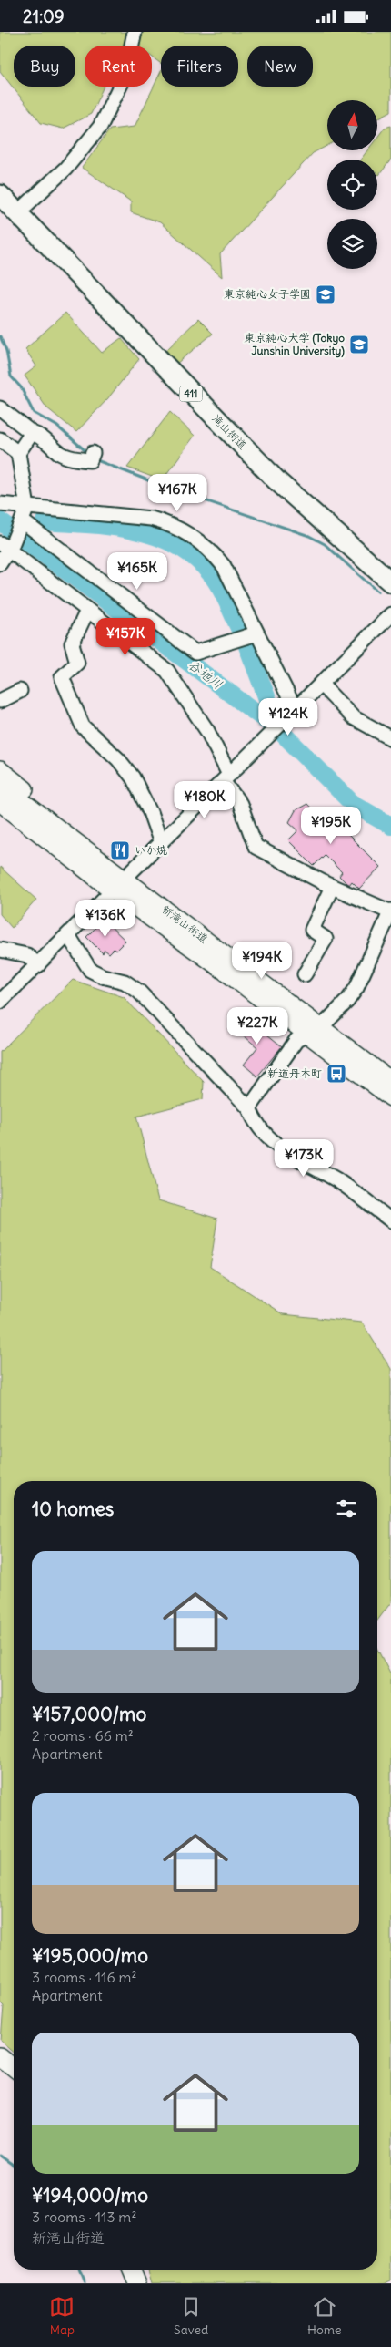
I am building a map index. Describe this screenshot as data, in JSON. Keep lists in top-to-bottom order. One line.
{"streets":{"highway":["411","滝山街道"],"main road":["新滝山街道"]},"water":["谷地川"],"places":{"school or university":["東京純心女子学園","東京純心大学 (Tokyo Junshin University)"],"restaurant":["いか焼"],"bus stop":["新道丹木町"]},"north":"top","page":{"status":"21:09","chip":["Buy","Rent","Filters","New"],"price":["¥167K","¥165K","¥157K","¥124K","¥180K","¥195K","¥136K","¥194K","¥227K","¥173K"],"heading":"10 homes","list":[{"name":"¥157,000/mo","note":"2 rooms · 66 m² · Apartment"},{"name":"¥195,000/mo","note":"3 rooms · 116 m² · Apartment"},{"name":"¥194,000/mo","note":"3 rooms · 113 m² · 新滝山街道"}],"tabs":["Map","Saved","Home"]}}
